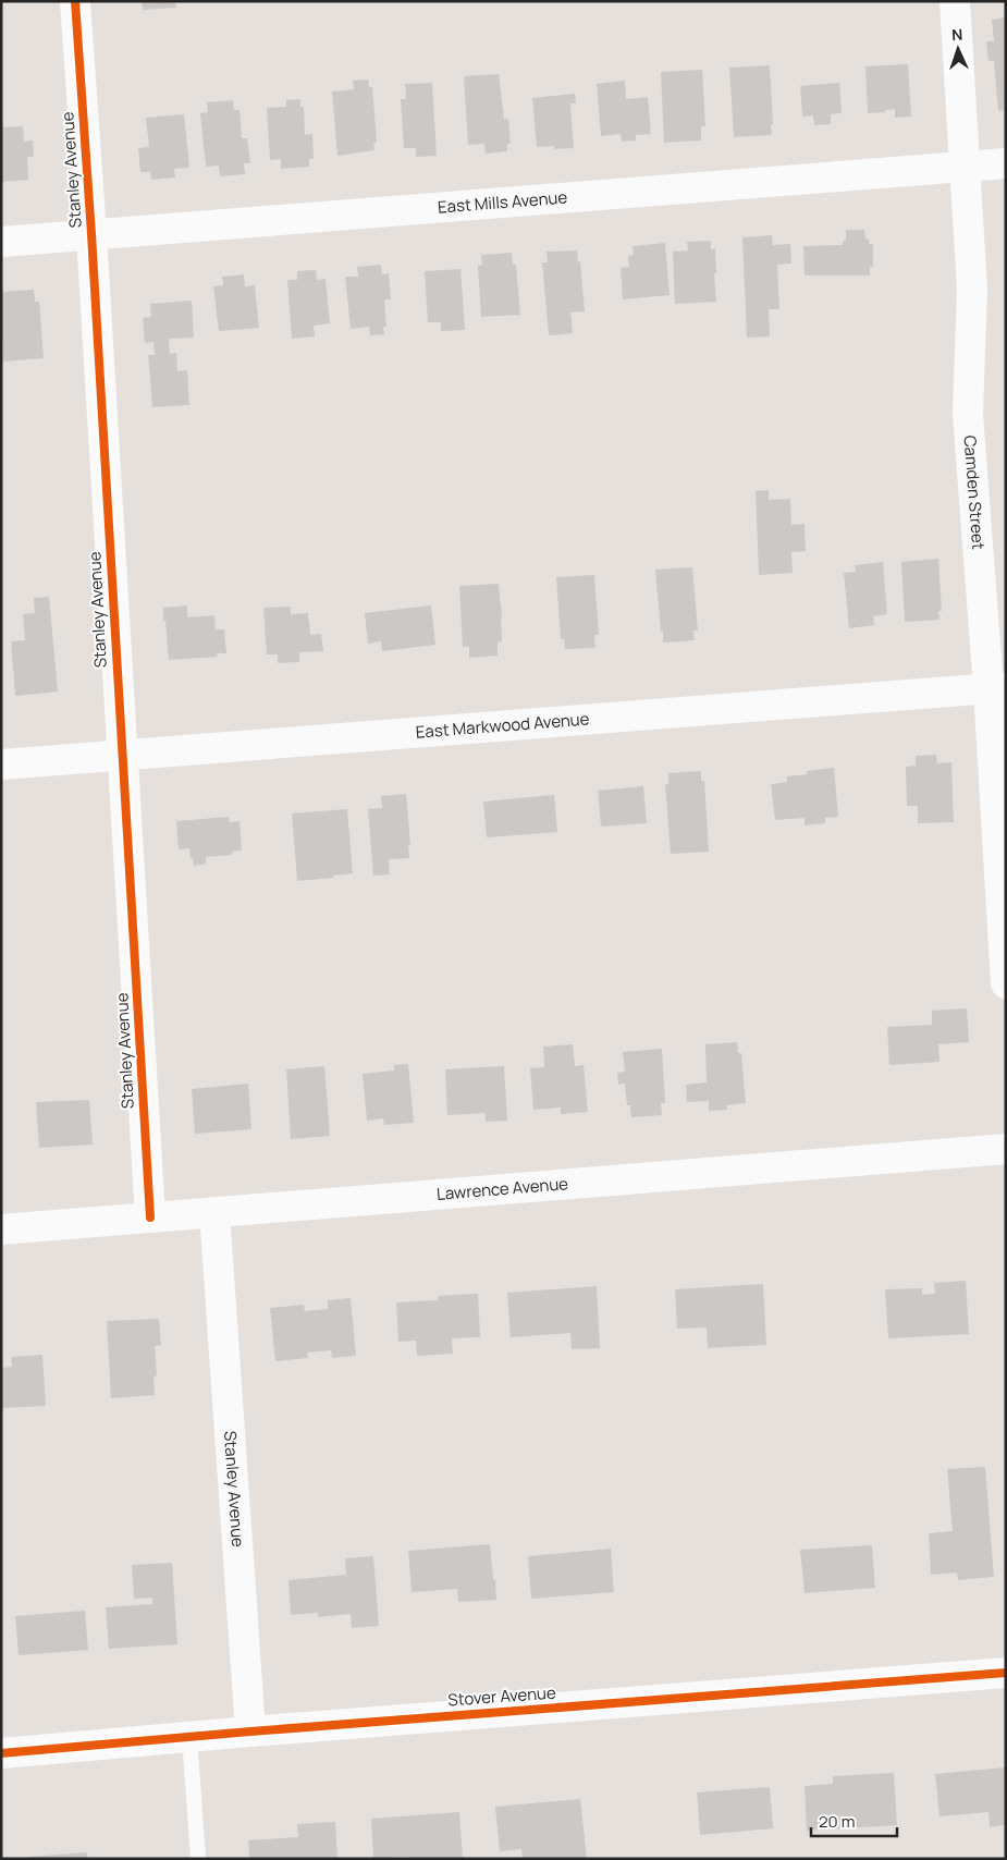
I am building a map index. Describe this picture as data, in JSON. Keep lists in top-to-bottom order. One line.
{"streets":{"street":["Stanley Avenue","East Mills Avenue","Camden Street","East Markwood Avenue","Lawrence Avenue","Stover Avenue"]},"crossings":[["Stanley Avenue","East Mills Avenue"],["Stanley Avenue","East Markwood Avenue"],["Stanley Avenue","Lawrence Avenue"],["Stanley Avenue","Stover Avenue"],["East Mills Avenue","Camden Street"],["Camden Street","East Markwood Avenue"]],"scale_bar":"20 m","north":"top"}
